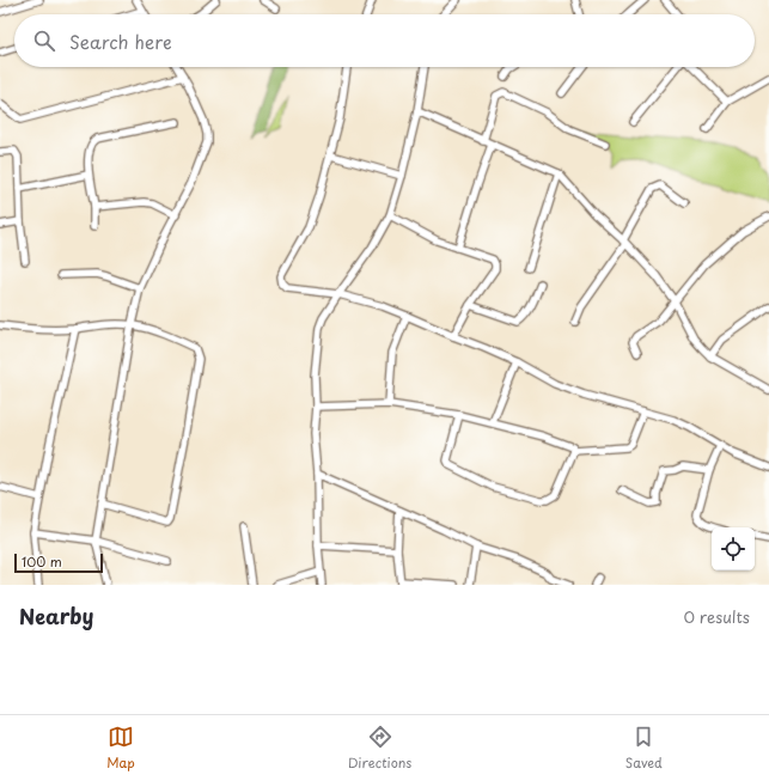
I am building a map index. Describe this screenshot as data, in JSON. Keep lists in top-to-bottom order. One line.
{"scale_bar":"100 m","page":{"search":"Search here","scale":"100 m","heading":["Nearby","0 results"],"nav":["Map","Directions","Saved"]}}
